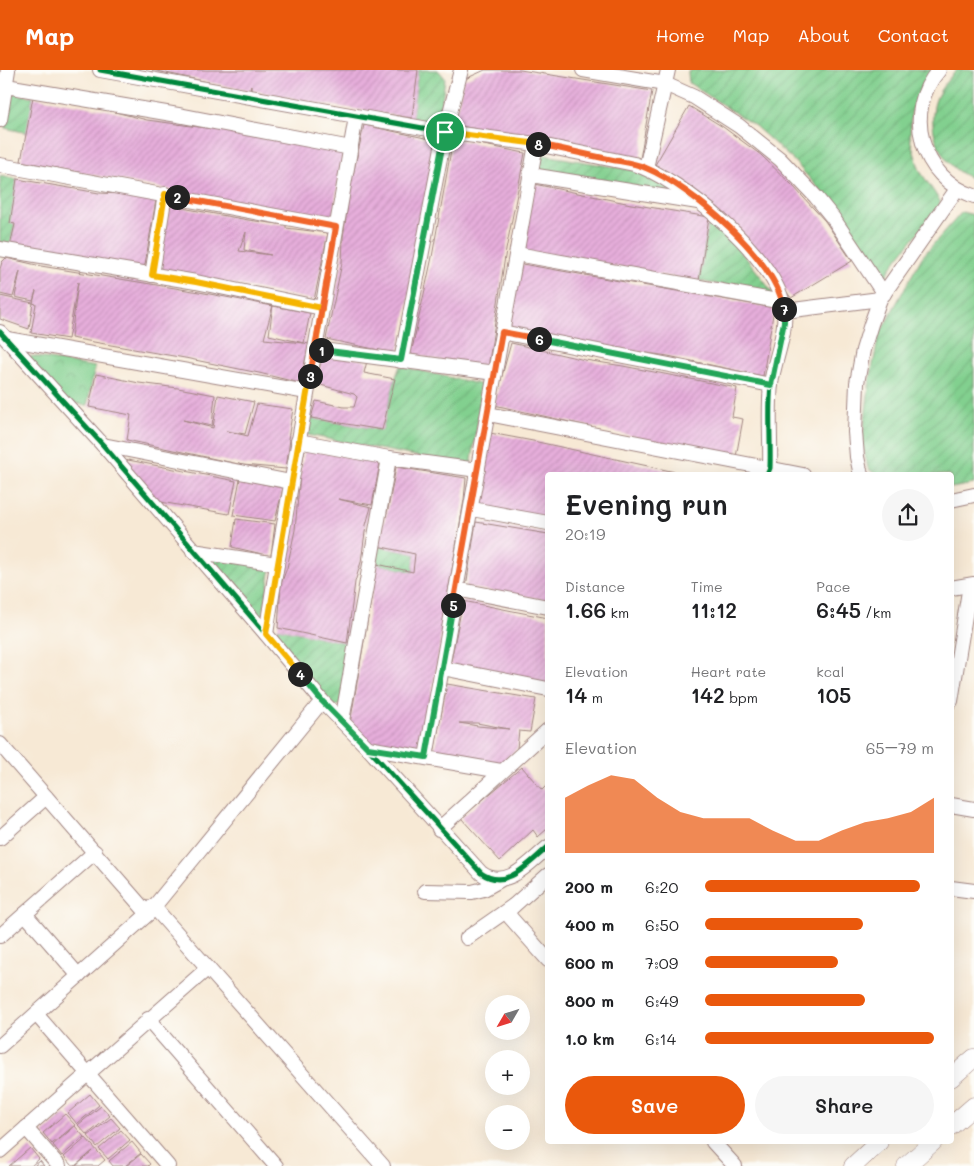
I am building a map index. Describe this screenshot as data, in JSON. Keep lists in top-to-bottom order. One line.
{"north":"bottom left","page":{"header":"Map","nav":["Home","Map","About","Contact"],"pins":["8","2","7","6","1","3","5","4"],"heading":["Evening run","20:19"],"stats":[["Distance","1.66 km"],["Time","11:12"],["Pace","6:45 /km"],["Elevation","14 m"],["Heart rate","142 bpm"],["kcal","105"]],"chart":["Elevation","65–79 m"],"list":[{"name":"200 m","note":"6:20"},{"name":"400 m","note":"6:50"},{"name":"600 m","note":"7:09"},{"name":"800 m","note":"6:49"},{"name":"1.0 km","note":"6:14"}],"map_buttons":["+","−"],"buttons":["Save","Share"]}}
